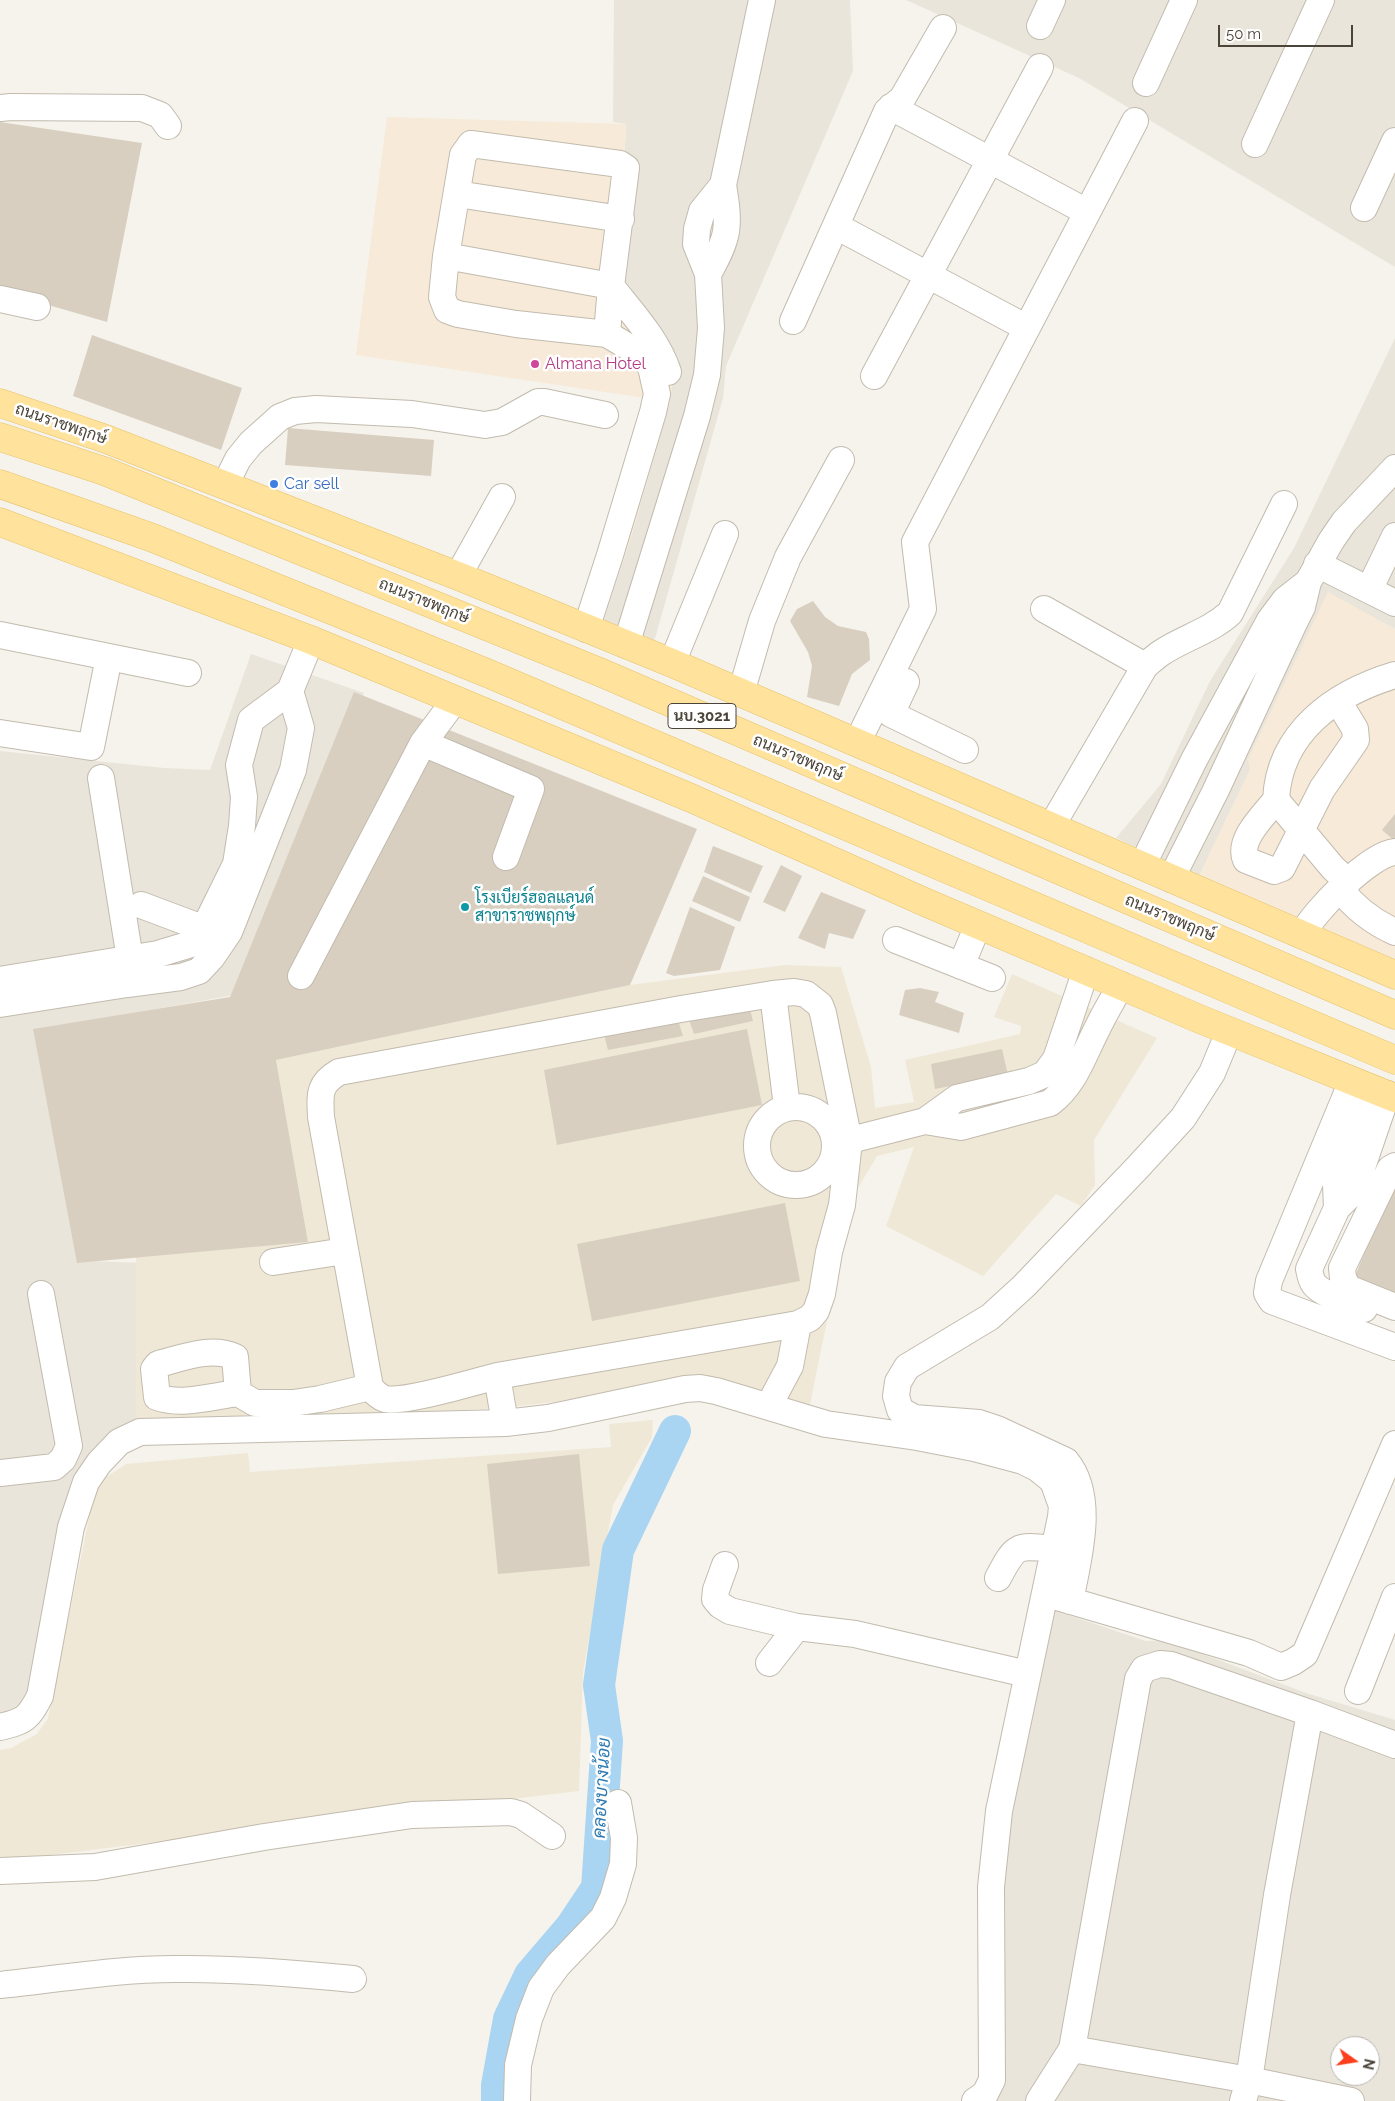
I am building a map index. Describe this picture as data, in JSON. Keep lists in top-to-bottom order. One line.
{"streets":{"main road":["ถนนราชพฤกษ์","นบ.3021"]},"water":["คลองบางน้อย"],"places":["Almana Hotel","Car sell","โรงเบียร์ฮอลแลนด์ สาขาราชพฤกษ์"],"scale_bar":"50 m","north":"right"}
